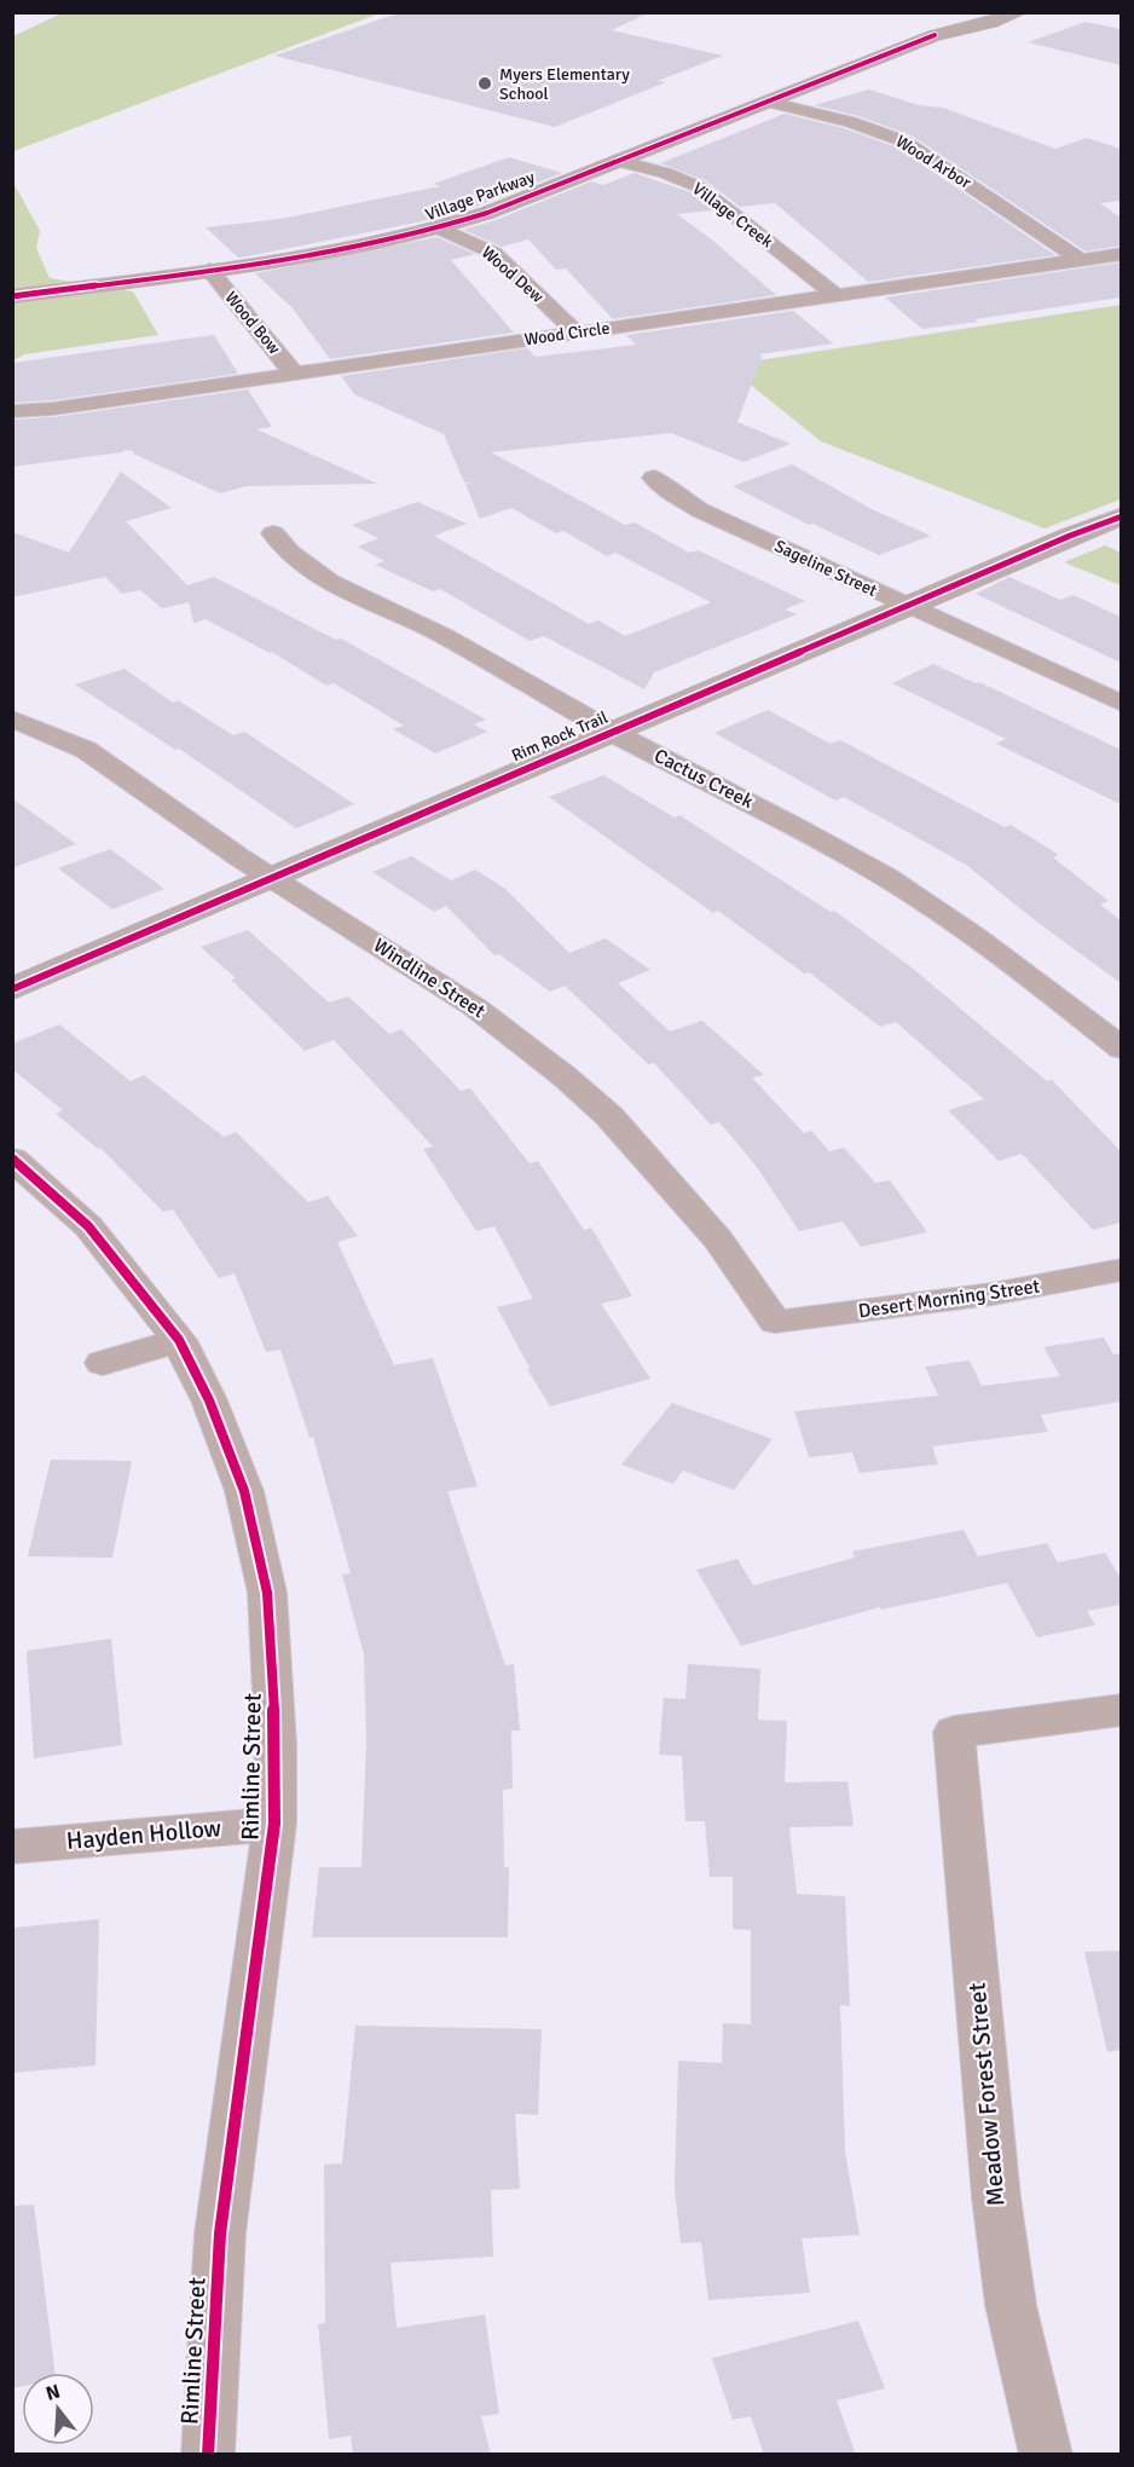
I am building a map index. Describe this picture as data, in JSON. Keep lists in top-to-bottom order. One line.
{"streets":{"street":["Wood Arbor","Village Parkway","Village Creek","Wood Dew","Wood Bow","Wood Circle","Sageline Street","Rim Rock Trail","Cactus Creek","Windline Street","Desert Morning Street","Rimline Street","Hayden Hollow","Meadow Forest Street"]},"crossings":[["Wood Arbor","Village Parkway"],["Wood Arbor","Wood Circle"],["Village Parkway","Village Creek"],["Village Parkway","Wood Dew"],["Village Parkway","Wood Bow"],["Village Creek","Wood Circle"],["Wood Dew","Wood Circle"],["Wood Bow","Wood Circle"],["Sageline Street","Rim Rock Trail"],["Rim Rock Trail","Cactus Creek"],["Rim Rock Trail","Windline Street"],["Windline Street","Desert Morning Street"],["Rimline Street","Hayden Hollow"]],"places":["Myers Elementary School"],"north":"top"}
